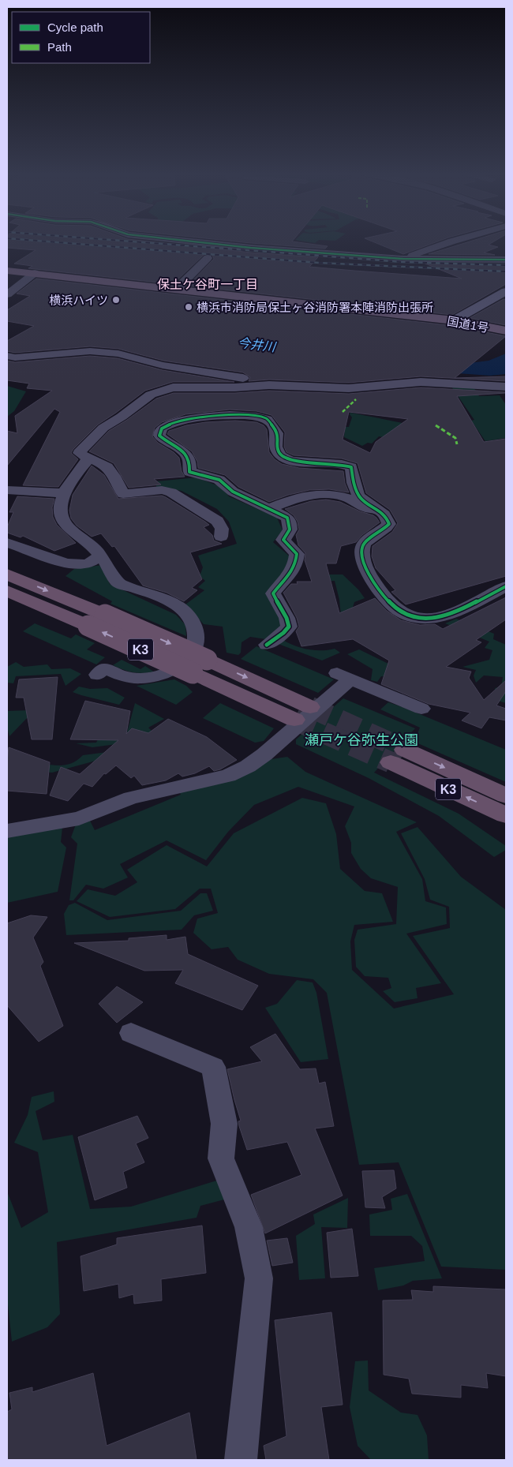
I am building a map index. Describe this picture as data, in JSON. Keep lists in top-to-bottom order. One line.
{"streets":{"highway":["国道1号","K3"]},"districts":["保土ケ谷町一丁目"],"water":["今井川"],"parks":["瀬戸ケ谷弥生公園"],"places":["横浜ハイツ","横浜市消防局保土ヶ谷消防署本陣消防出張所"],"legend":["Cycle path","Path"]}
